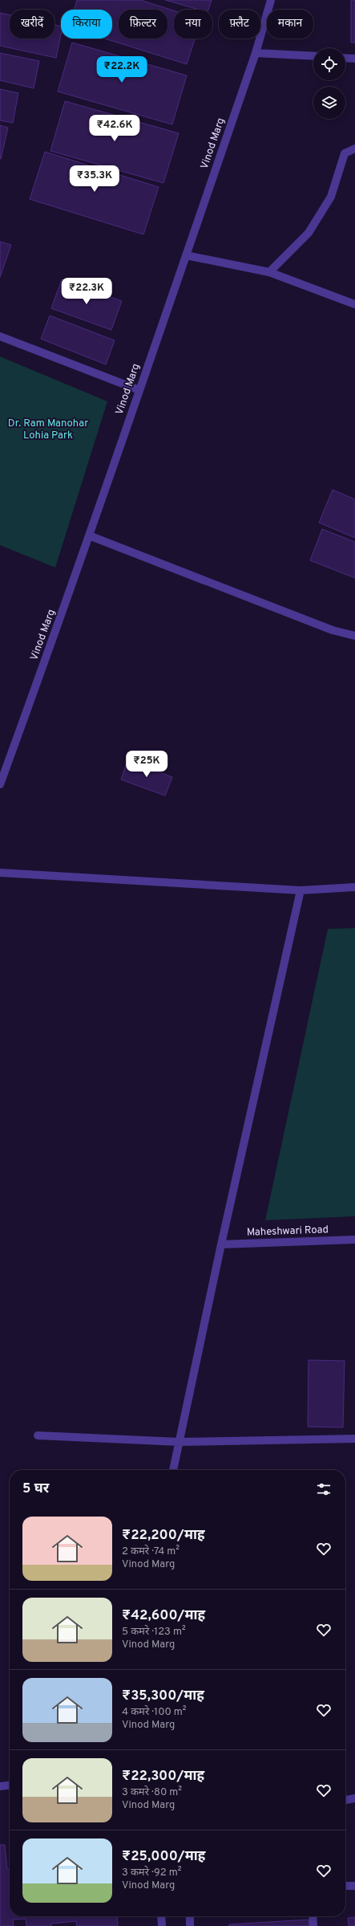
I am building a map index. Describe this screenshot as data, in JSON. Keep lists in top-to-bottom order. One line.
{"streets":{"street":["Vinod Marg","Maheshwari Road"]},"parks":["Dr. Ram Manohar Lohia Park"],"page":{"chip":["खरीदें","किराया","फ़िल्टर","नया","फ़्लैट","मकान"],"price":["₹22.2K","₹42.6K","₹35.3K","₹22.3K","₹25K"],"heading":"5 घर","list":[{"name":"₹22,200/माह","note":"2 कमरे · 74 m² · Vinod Marg"},{"name":"₹42,600/माह","note":"5 कमरे · 123 m² · Vinod Marg"},{"name":"₹35,300/माह","note":"4 कमरे · 100 m² · Vinod Marg"},{"name":"₹22,300/माह","note":"3 कमरे · 80 m² · Vinod Marg"},{"name":"₹25,000/माह","note":"3 कमरे · 92 m² · Vinod Marg"}]}}
